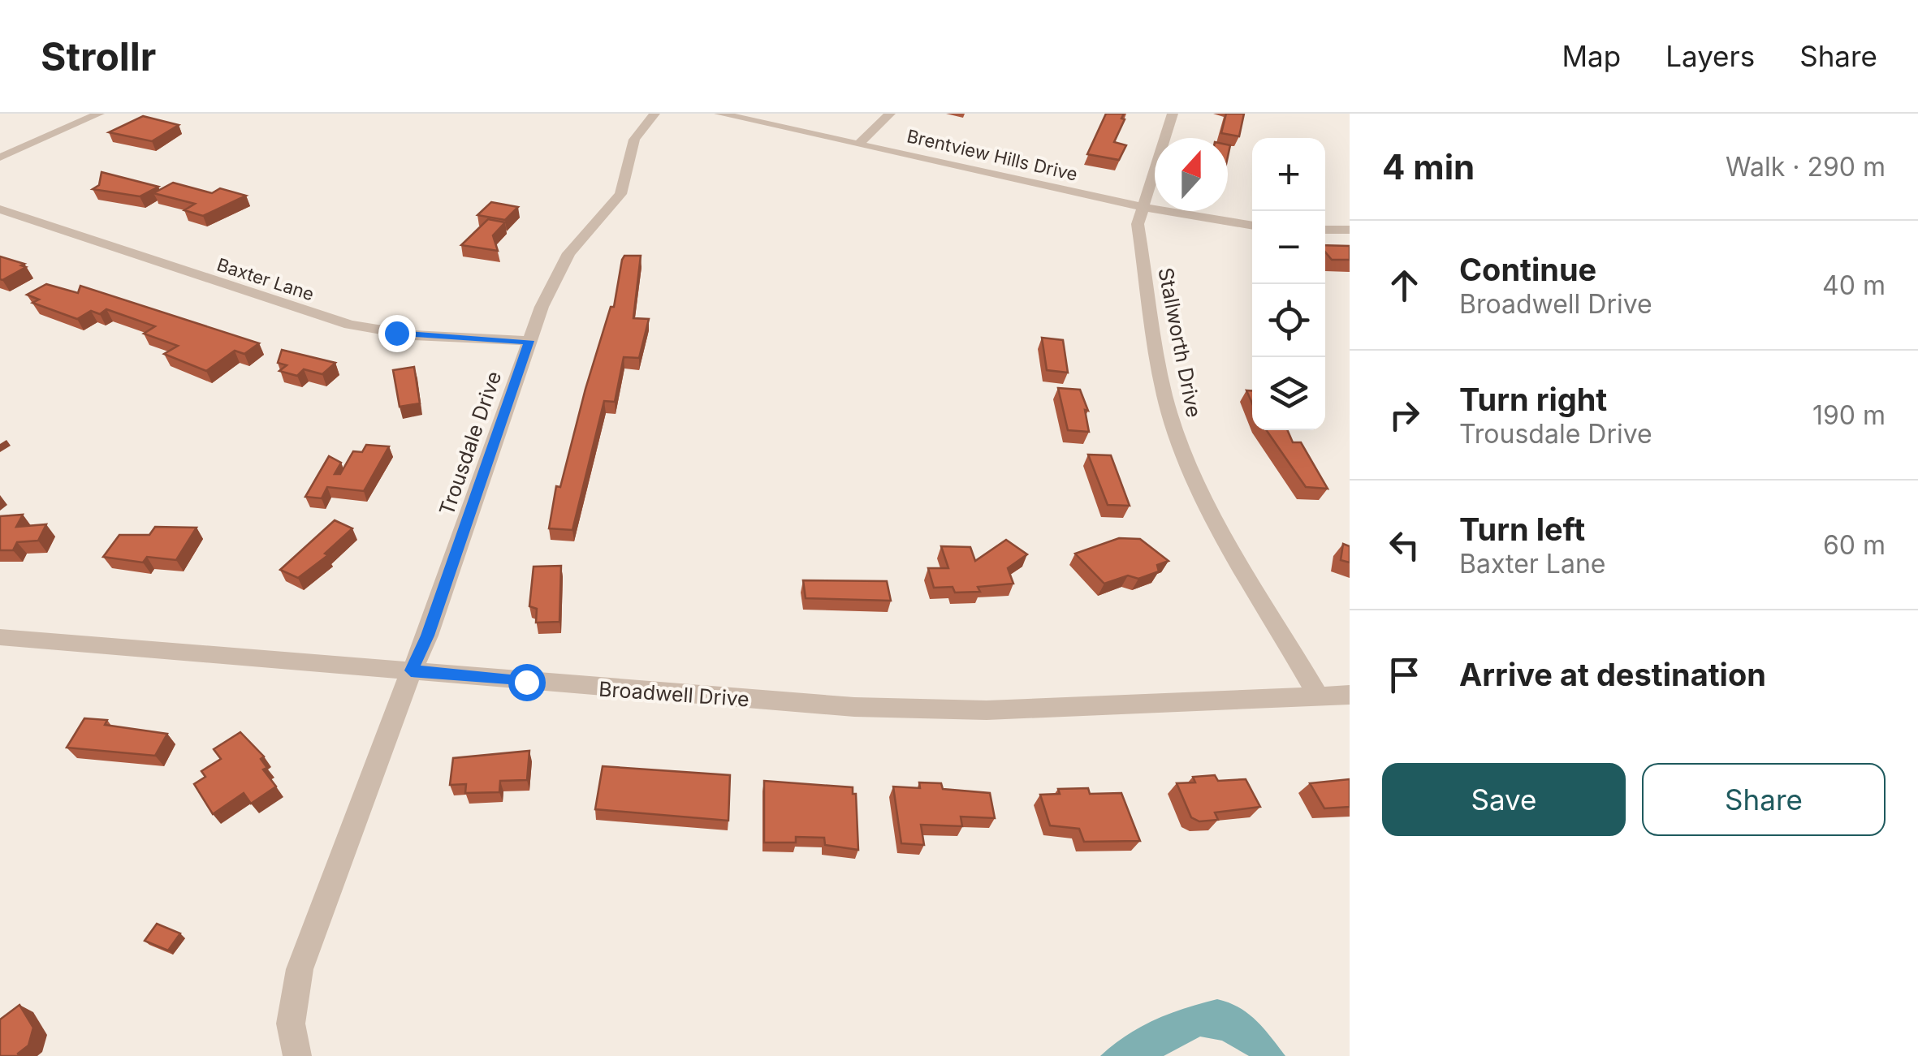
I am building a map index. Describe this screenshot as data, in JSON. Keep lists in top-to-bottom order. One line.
{"streets":{"street":["Brentview Hills Drive","Baxter Lane","Stallworth Drive","Trousdale Drive","Broadwell Drive"]},"crossings":[["Brentview Hills Drive","Stallworth Drive"],["Baxter Lane","Trousdale Drive"],["Stallworth Drive","Broadwell Drive"],["Trousdale Drive","Broadwell Drive"]],"north":"top","page":{"header":"Strollr","nav":["Map","Layers","Share"],"heading":["4 min","Walk · 290 m"],"map_buttons":["+","−"],"list":[["Continue","Broadwell Drive","40 m"],["Turn right","Trousdale Drive","190 m"],["Turn left","Baxter Lane","60 m"],"Arrive at destination"],"buttons":["Save","Share"]}}
